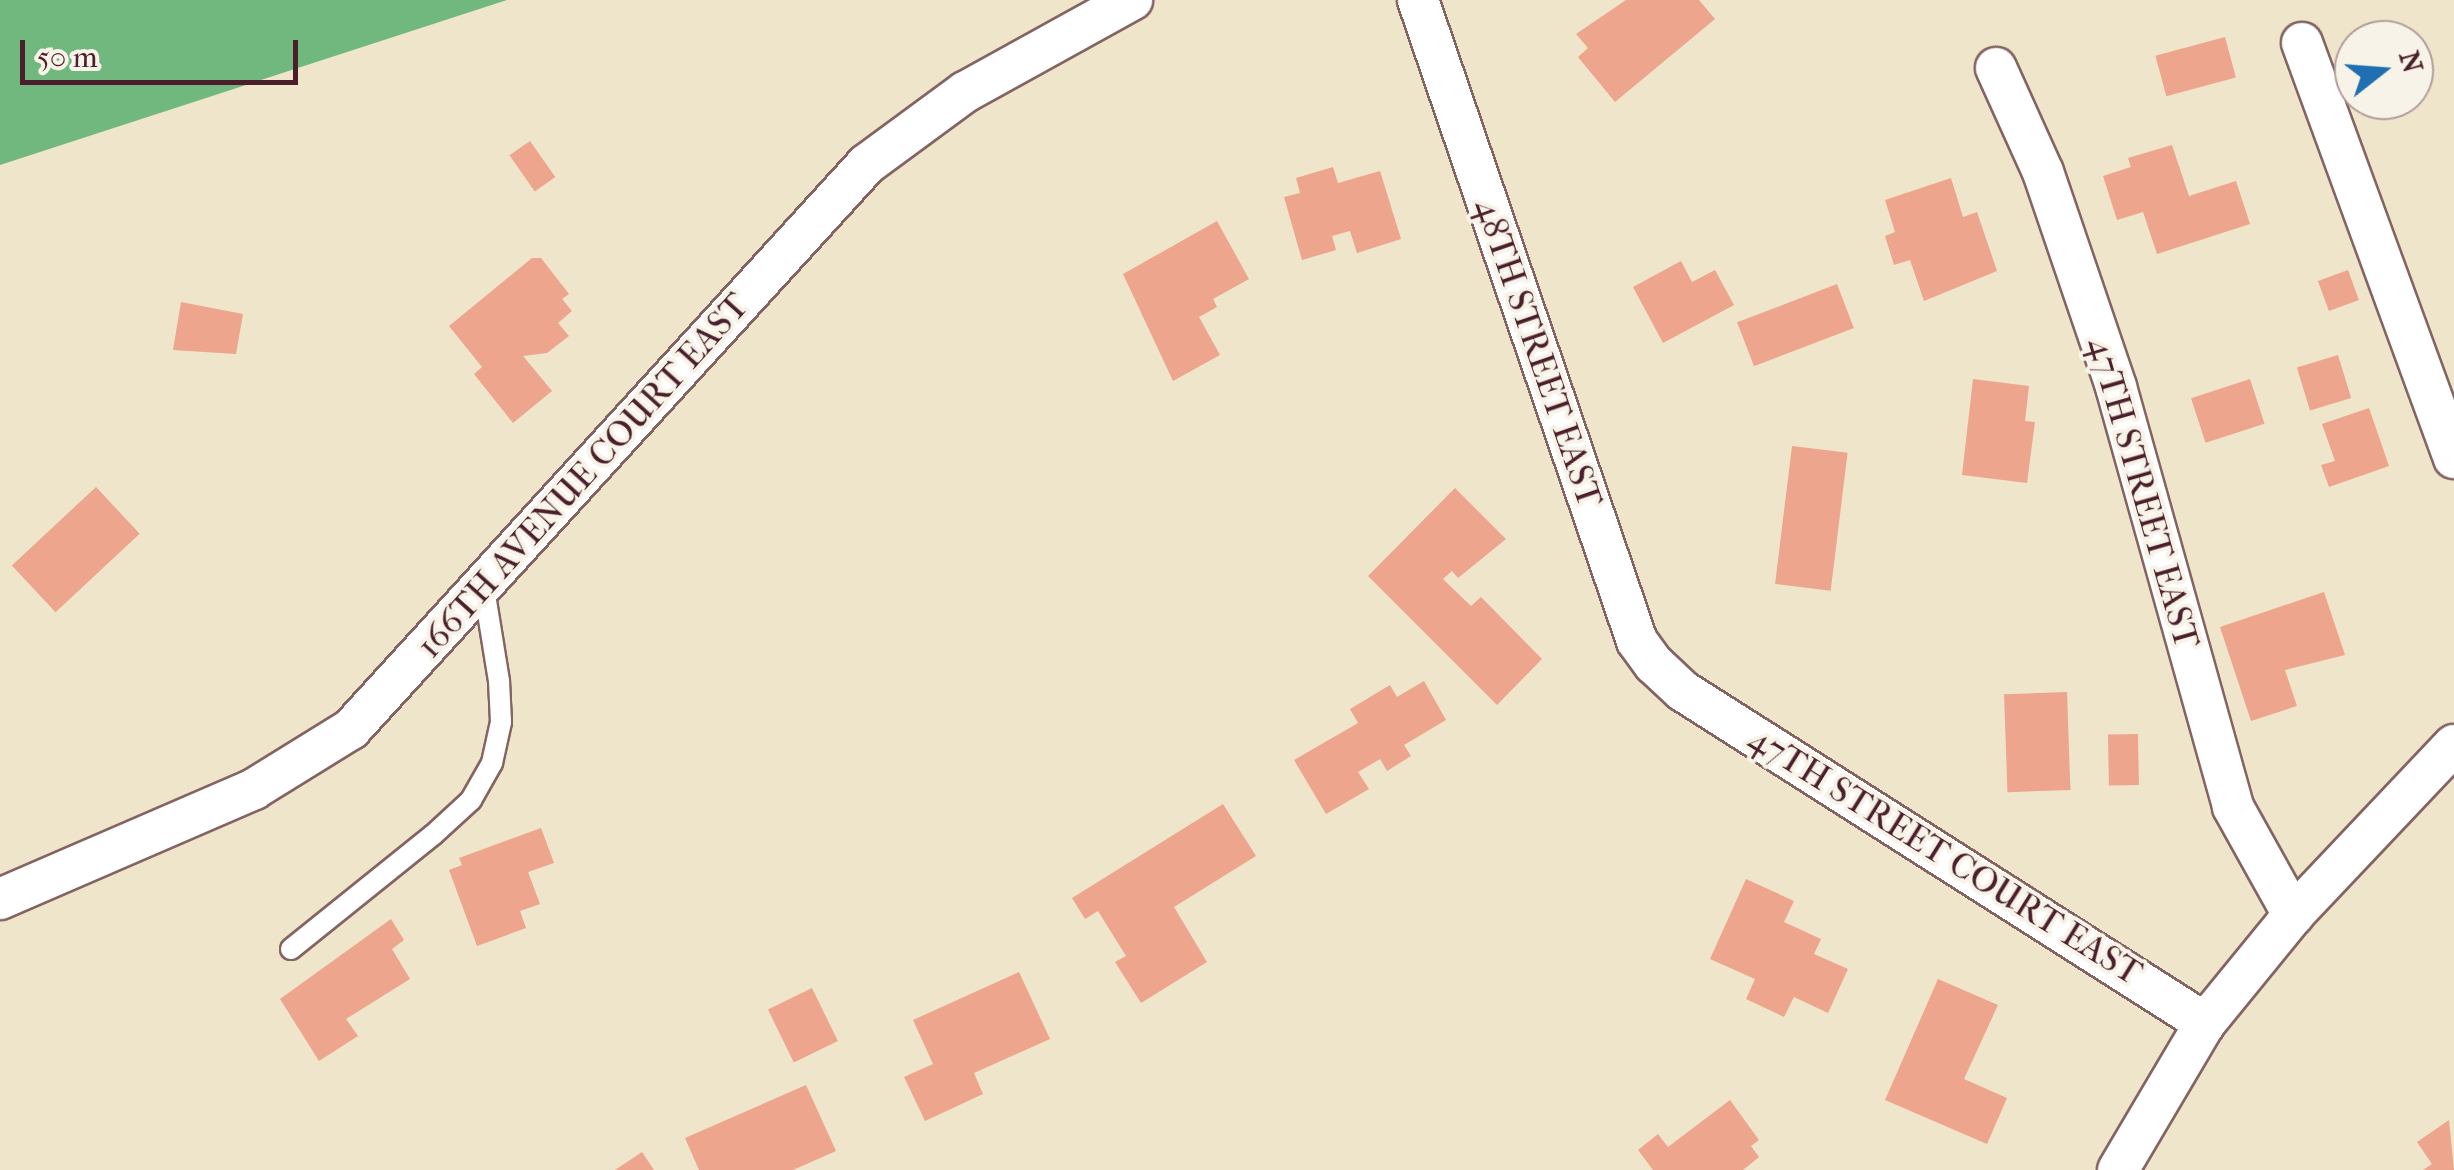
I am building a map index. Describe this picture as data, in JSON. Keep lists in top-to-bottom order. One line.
{"streets":{"street":["48TH STREET EAST","166TH AVENUE COURT EAST","47TH STREET EAST","47TH STREET COURT EAST"]},"crossings":[["48TH STREET EAST","47TH STREET COURT EAST"]],"scale_bar":"50 m","north":"right"}
